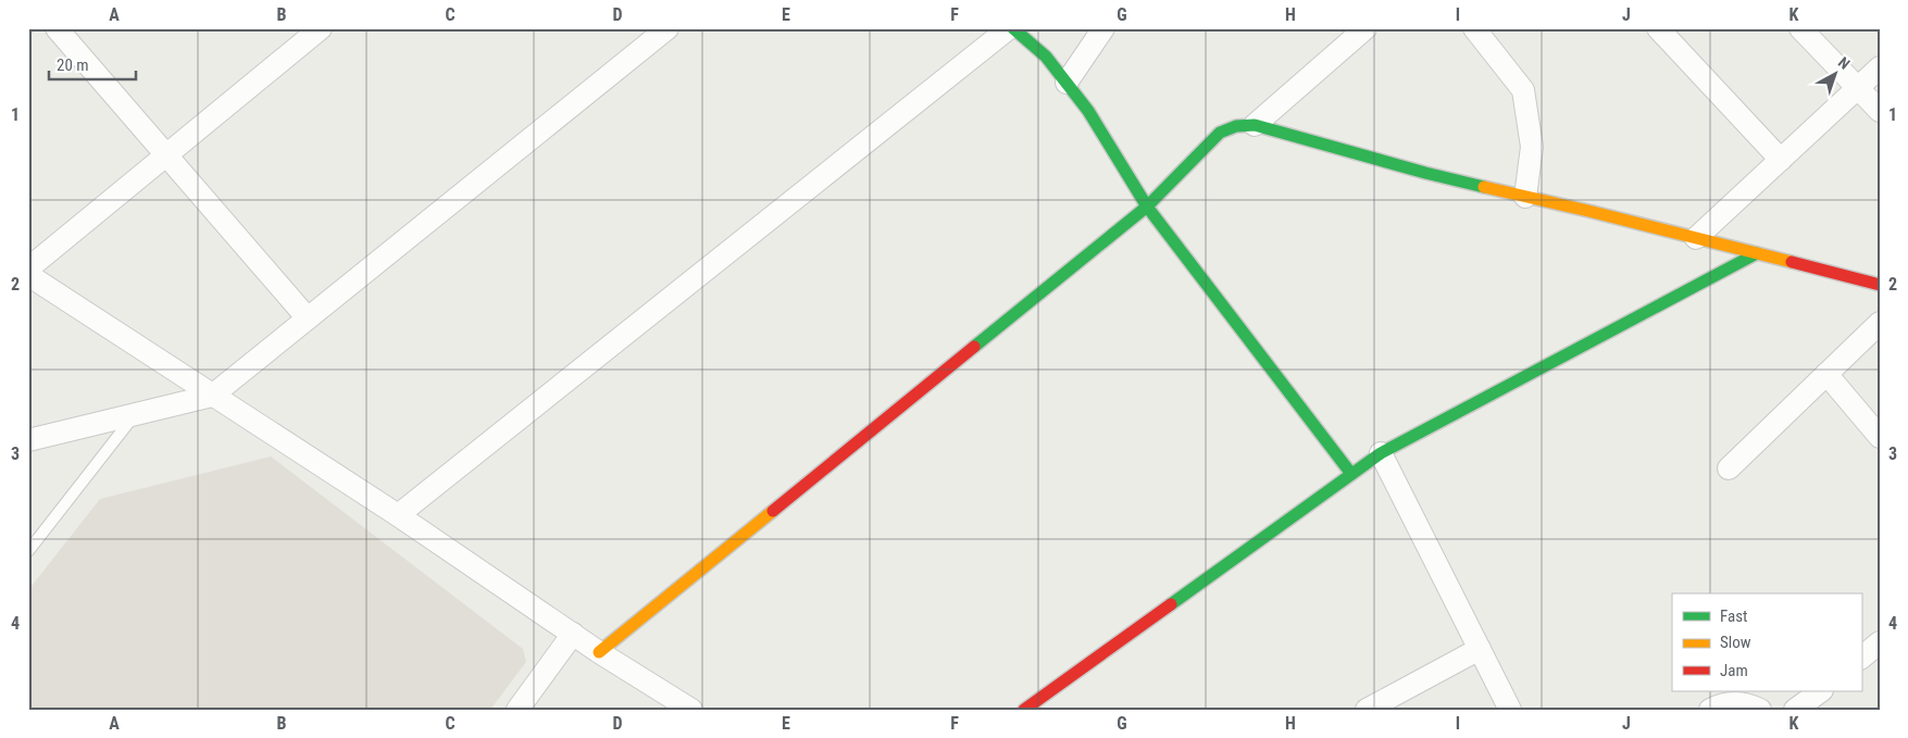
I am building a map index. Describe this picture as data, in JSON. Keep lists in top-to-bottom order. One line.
{"legend":["Fast","Slow","Jam"],"scale_bar":"20 m","north":"top right","grid":{"columns":["A","B","C","D","E","F","G","H","I","J","K"],"rows":["1","2","3","4"]}}
